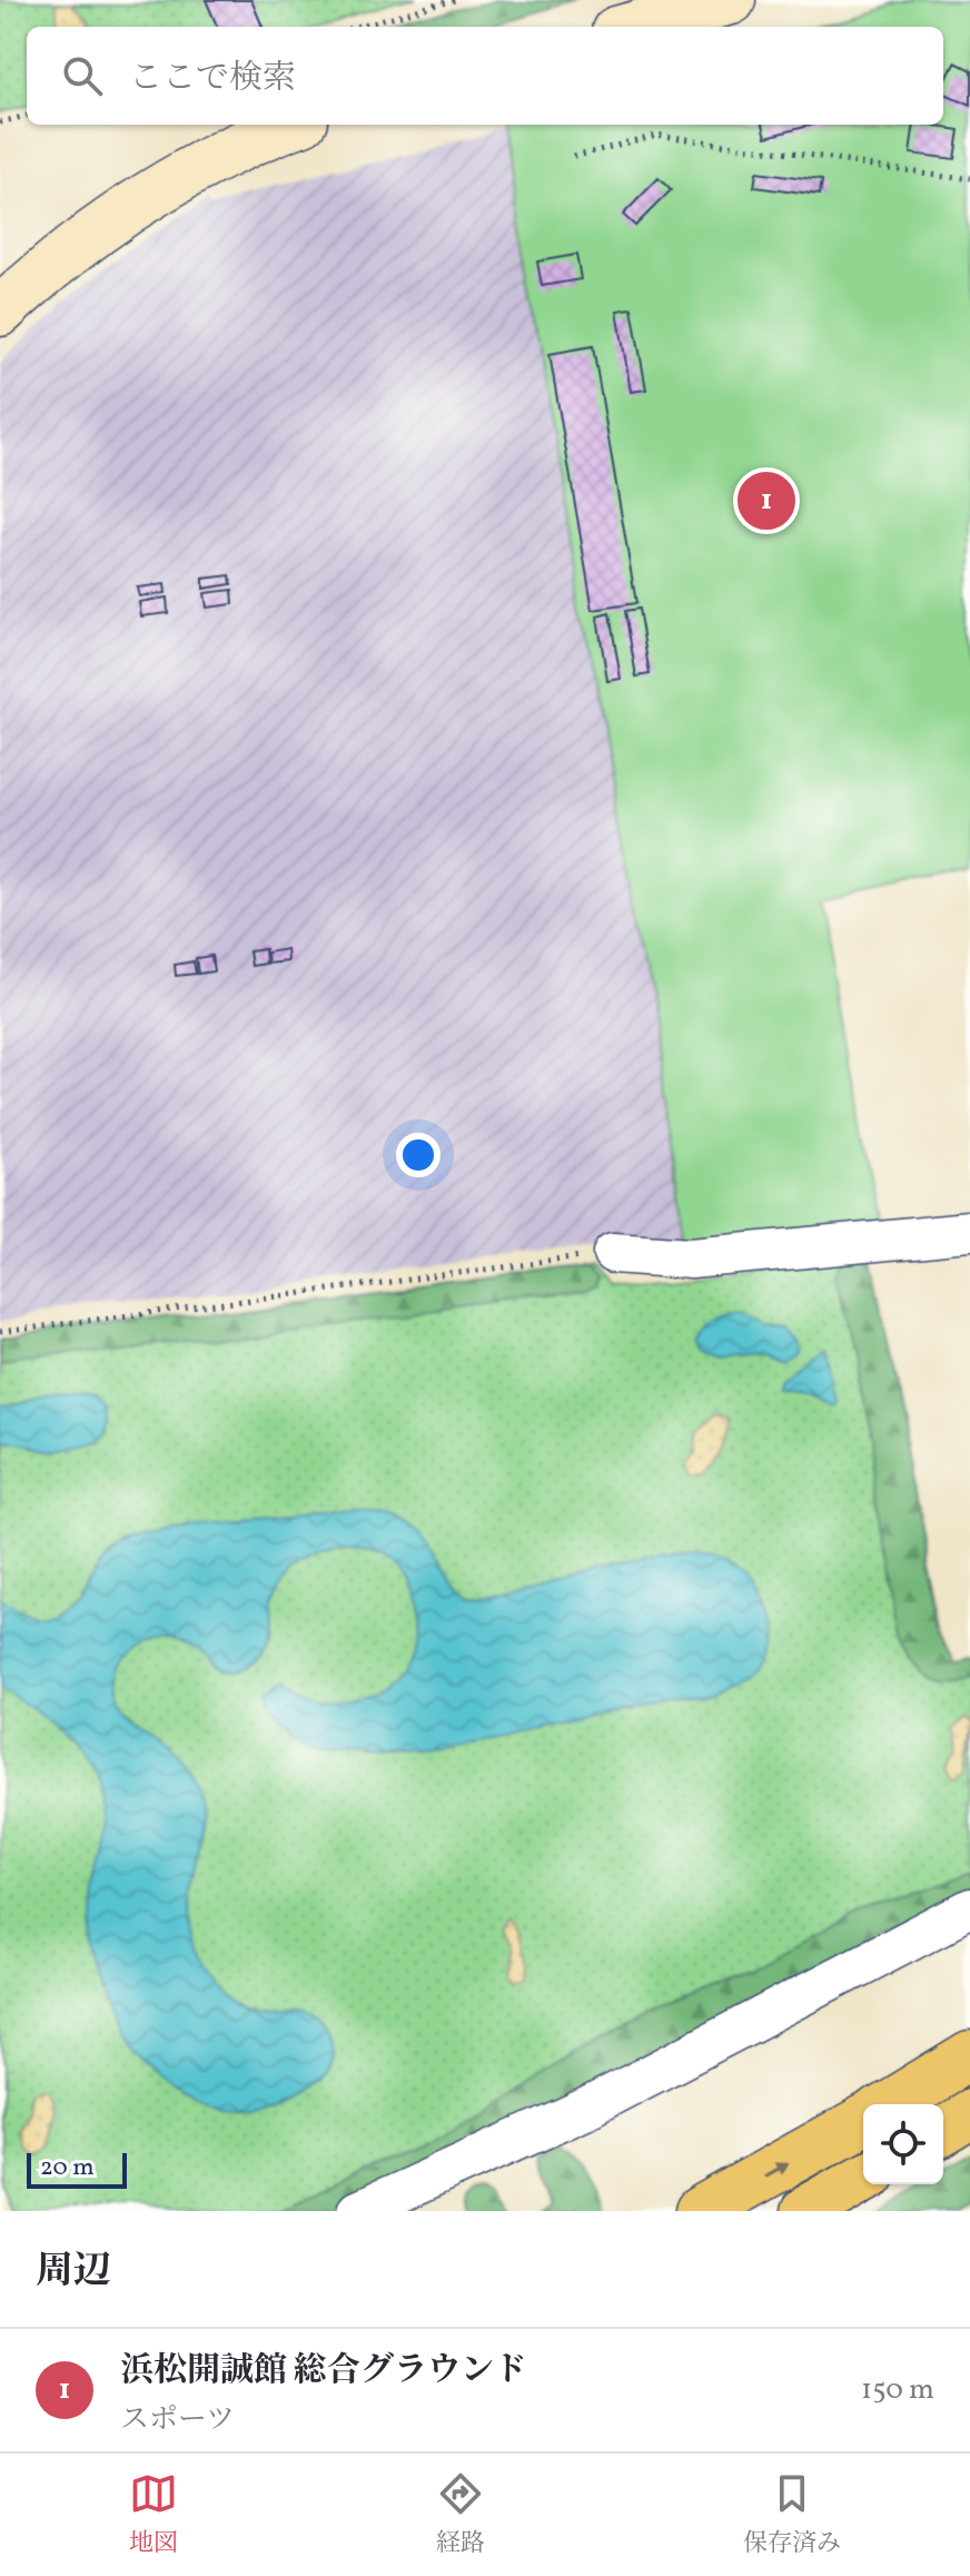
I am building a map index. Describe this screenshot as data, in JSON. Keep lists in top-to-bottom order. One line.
{"scale_bar":"20 m","page":{"search":"ここで検索","pins":"1","scale":"20 m","heading":"周辺","list":[{"mark":"1","name":"浜松開誠館 総合グラウンド","note":"スポーツ","value":"150 m"}],"nav":["地図","経路","保存済み"]}}
